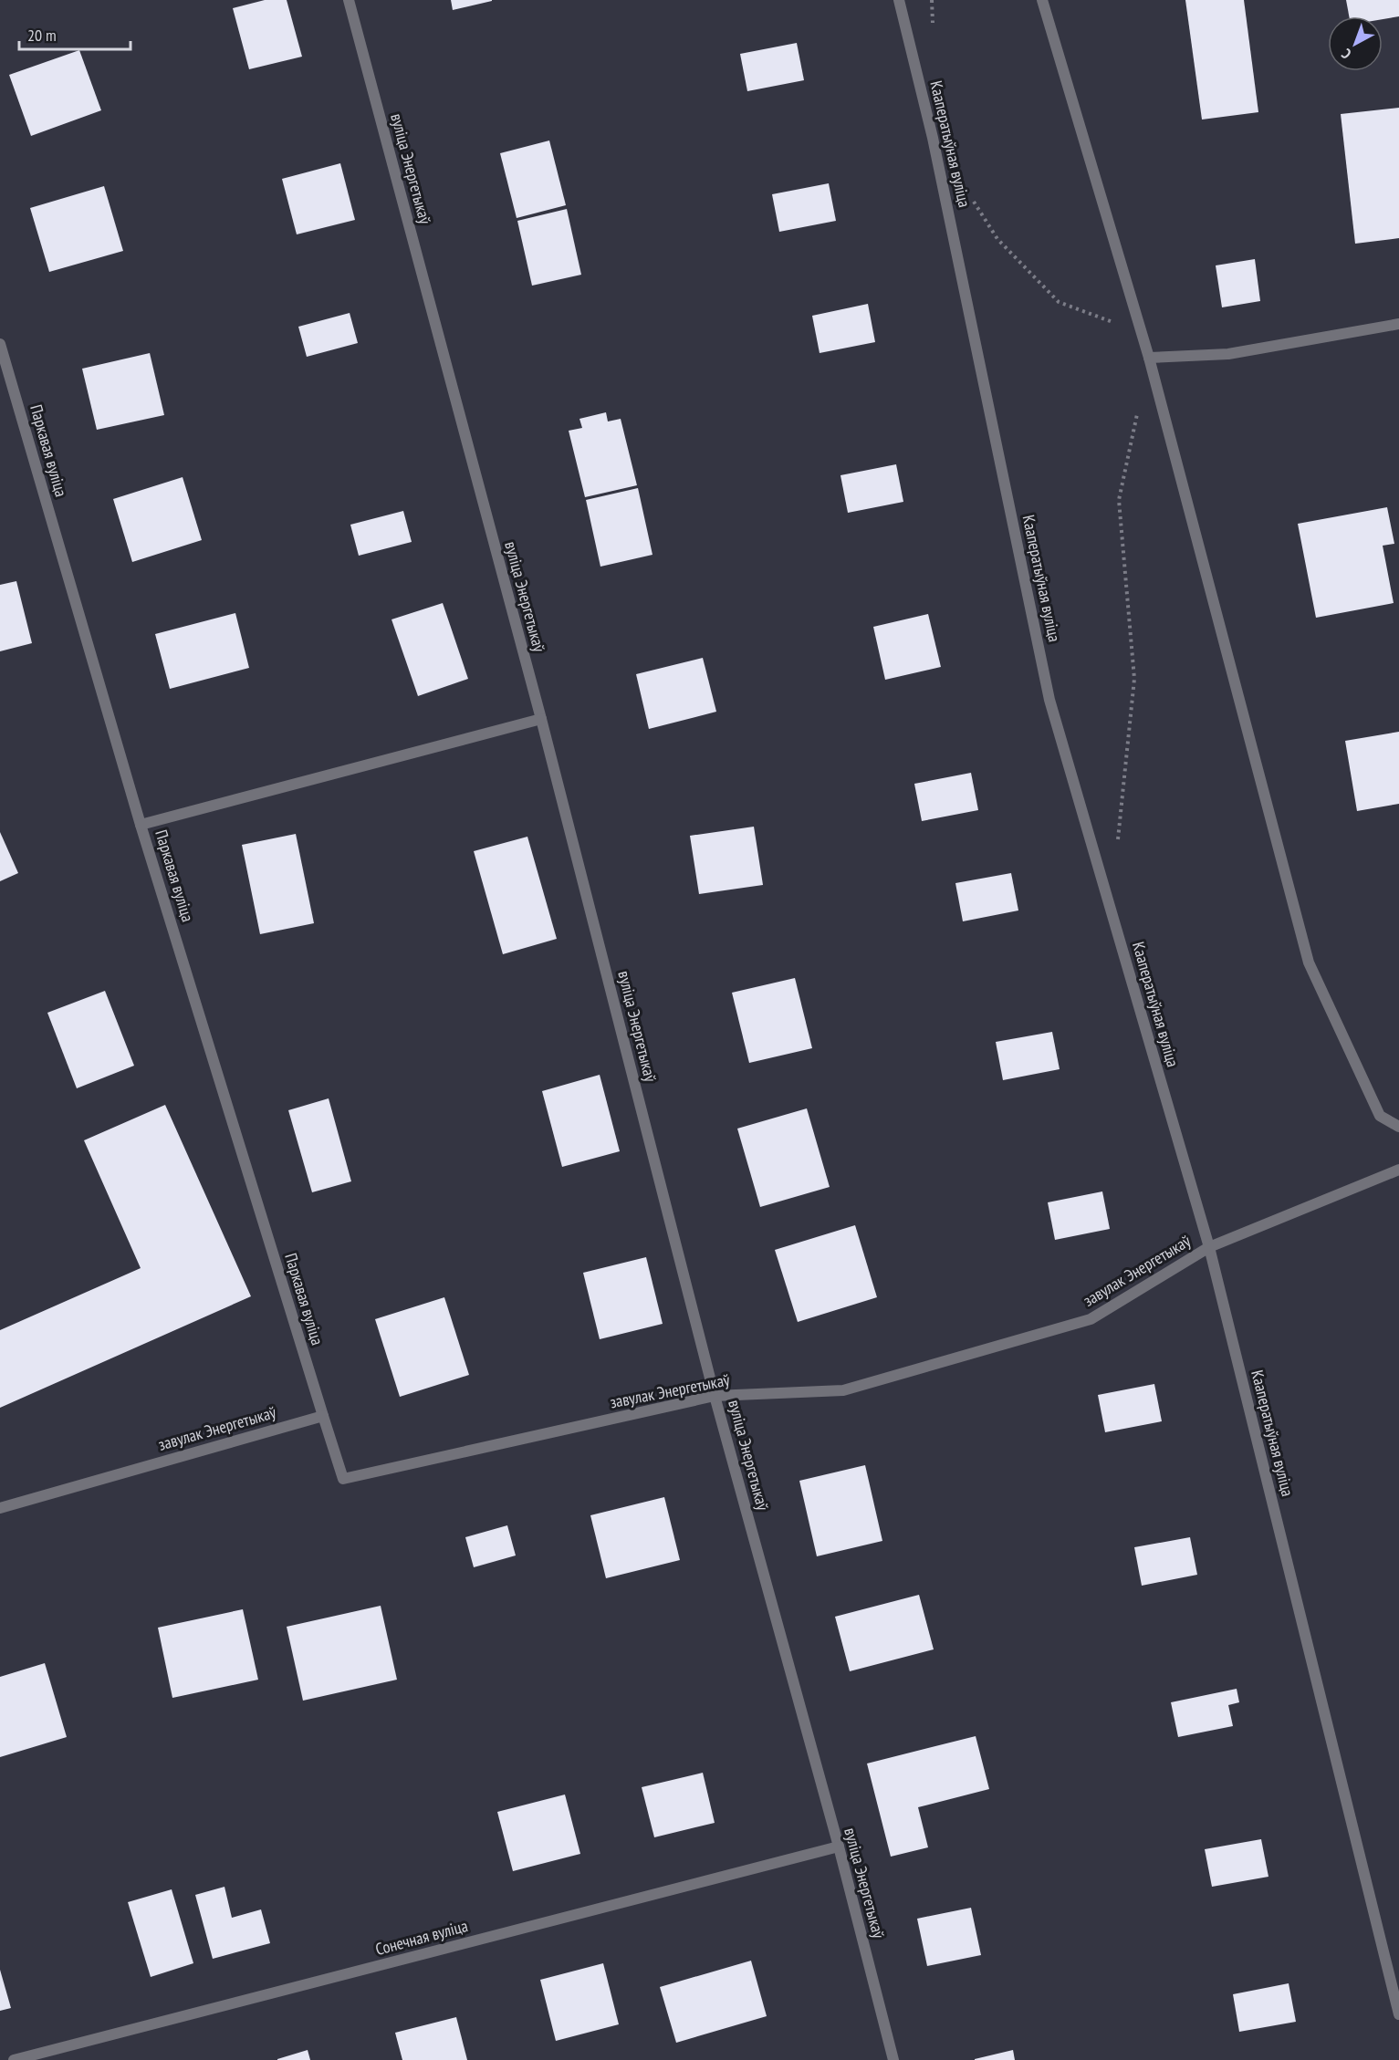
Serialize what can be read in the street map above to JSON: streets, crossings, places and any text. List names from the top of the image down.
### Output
{
  "streets": {
    "street": [
      "Кааператыўная вуліца",
      "вуліца Энергетыкаў",
      "Паркавая вуліца",
      "завулак Энергетыкаў",
      "Сонечная вуліца"
    ]
  },
  "crossings": [
    ["Кааператыўная вуліца", "завулак Энергетыкаў"],
    ["вуліца Энергетыкаў", "завулак Энергетыкаў"],
    ["вуліца Энергетыкаў", "Сонечная вуліца"],
    ["Паркавая вуліца", "завулак Энергетыкаў"]
  ],
  "scale_bar": "20 m",
  "north": "bottom left"
}
